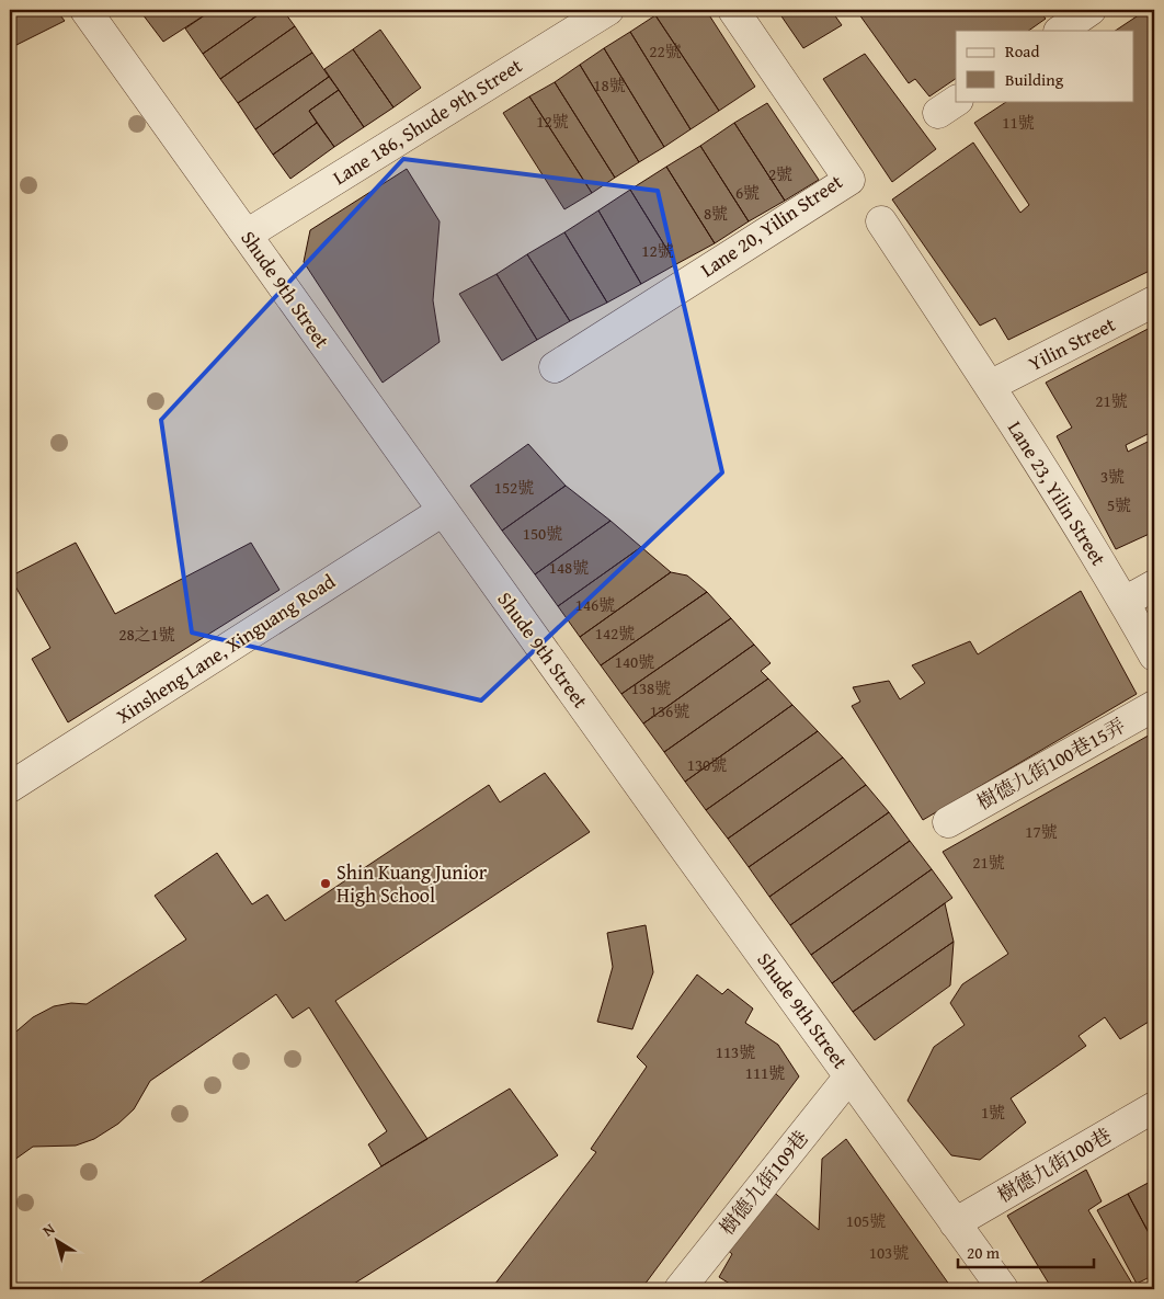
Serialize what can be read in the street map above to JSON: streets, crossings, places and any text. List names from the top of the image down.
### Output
{
  "streets": {
    "street": [
      "Lane 186, Shude 9th Street",
      "Lane 20, Yilin Street",
      "Shude 9th Street",
      "Yilin Street",
      "Lane 23, Yilin Street",
      "Xinsheng Lane, Xinguang Road",
      "樹德九街100巷15弄",
      "樹德九街100巷",
      "樹德九街109巷"
    ]
  },
  "crossings": [
    ["Lane 186, Shude 9th Street", "Shude 9th Street"],
    ["Shude 9th Street", "Xinsheng Lane, Xinguang Road"],
    ["Shude 9th Street", "樹德九街100巷"],
    ["Shude 9th Street", "樹德九街109巷"],
    ["Yilin Street", "Lane 23, Yilin Street"]
  ],
  "places": ["Shin Kuang Junior High School"],
  "house_numbers": [
    "22號",
    "18號",
    "12號",
    "11號",
    "2號",
    "6號",
    "8號",
    "12號",
    "21號",
    "3號",
    "152號",
    "5號",
    "150號",
    "148號",
    "146號",
    "142號",
    "28之1號",
    "140號",
    "138號",
    "136號",
    "130號",
    "17號",
    "21號",
    "113號",
    "111號",
    "1號",
    "105號",
    "103號"
  ],
  "legend": ["Road", "Building"],
  "scale_bar": "20 m",
  "north": "top left"
}
